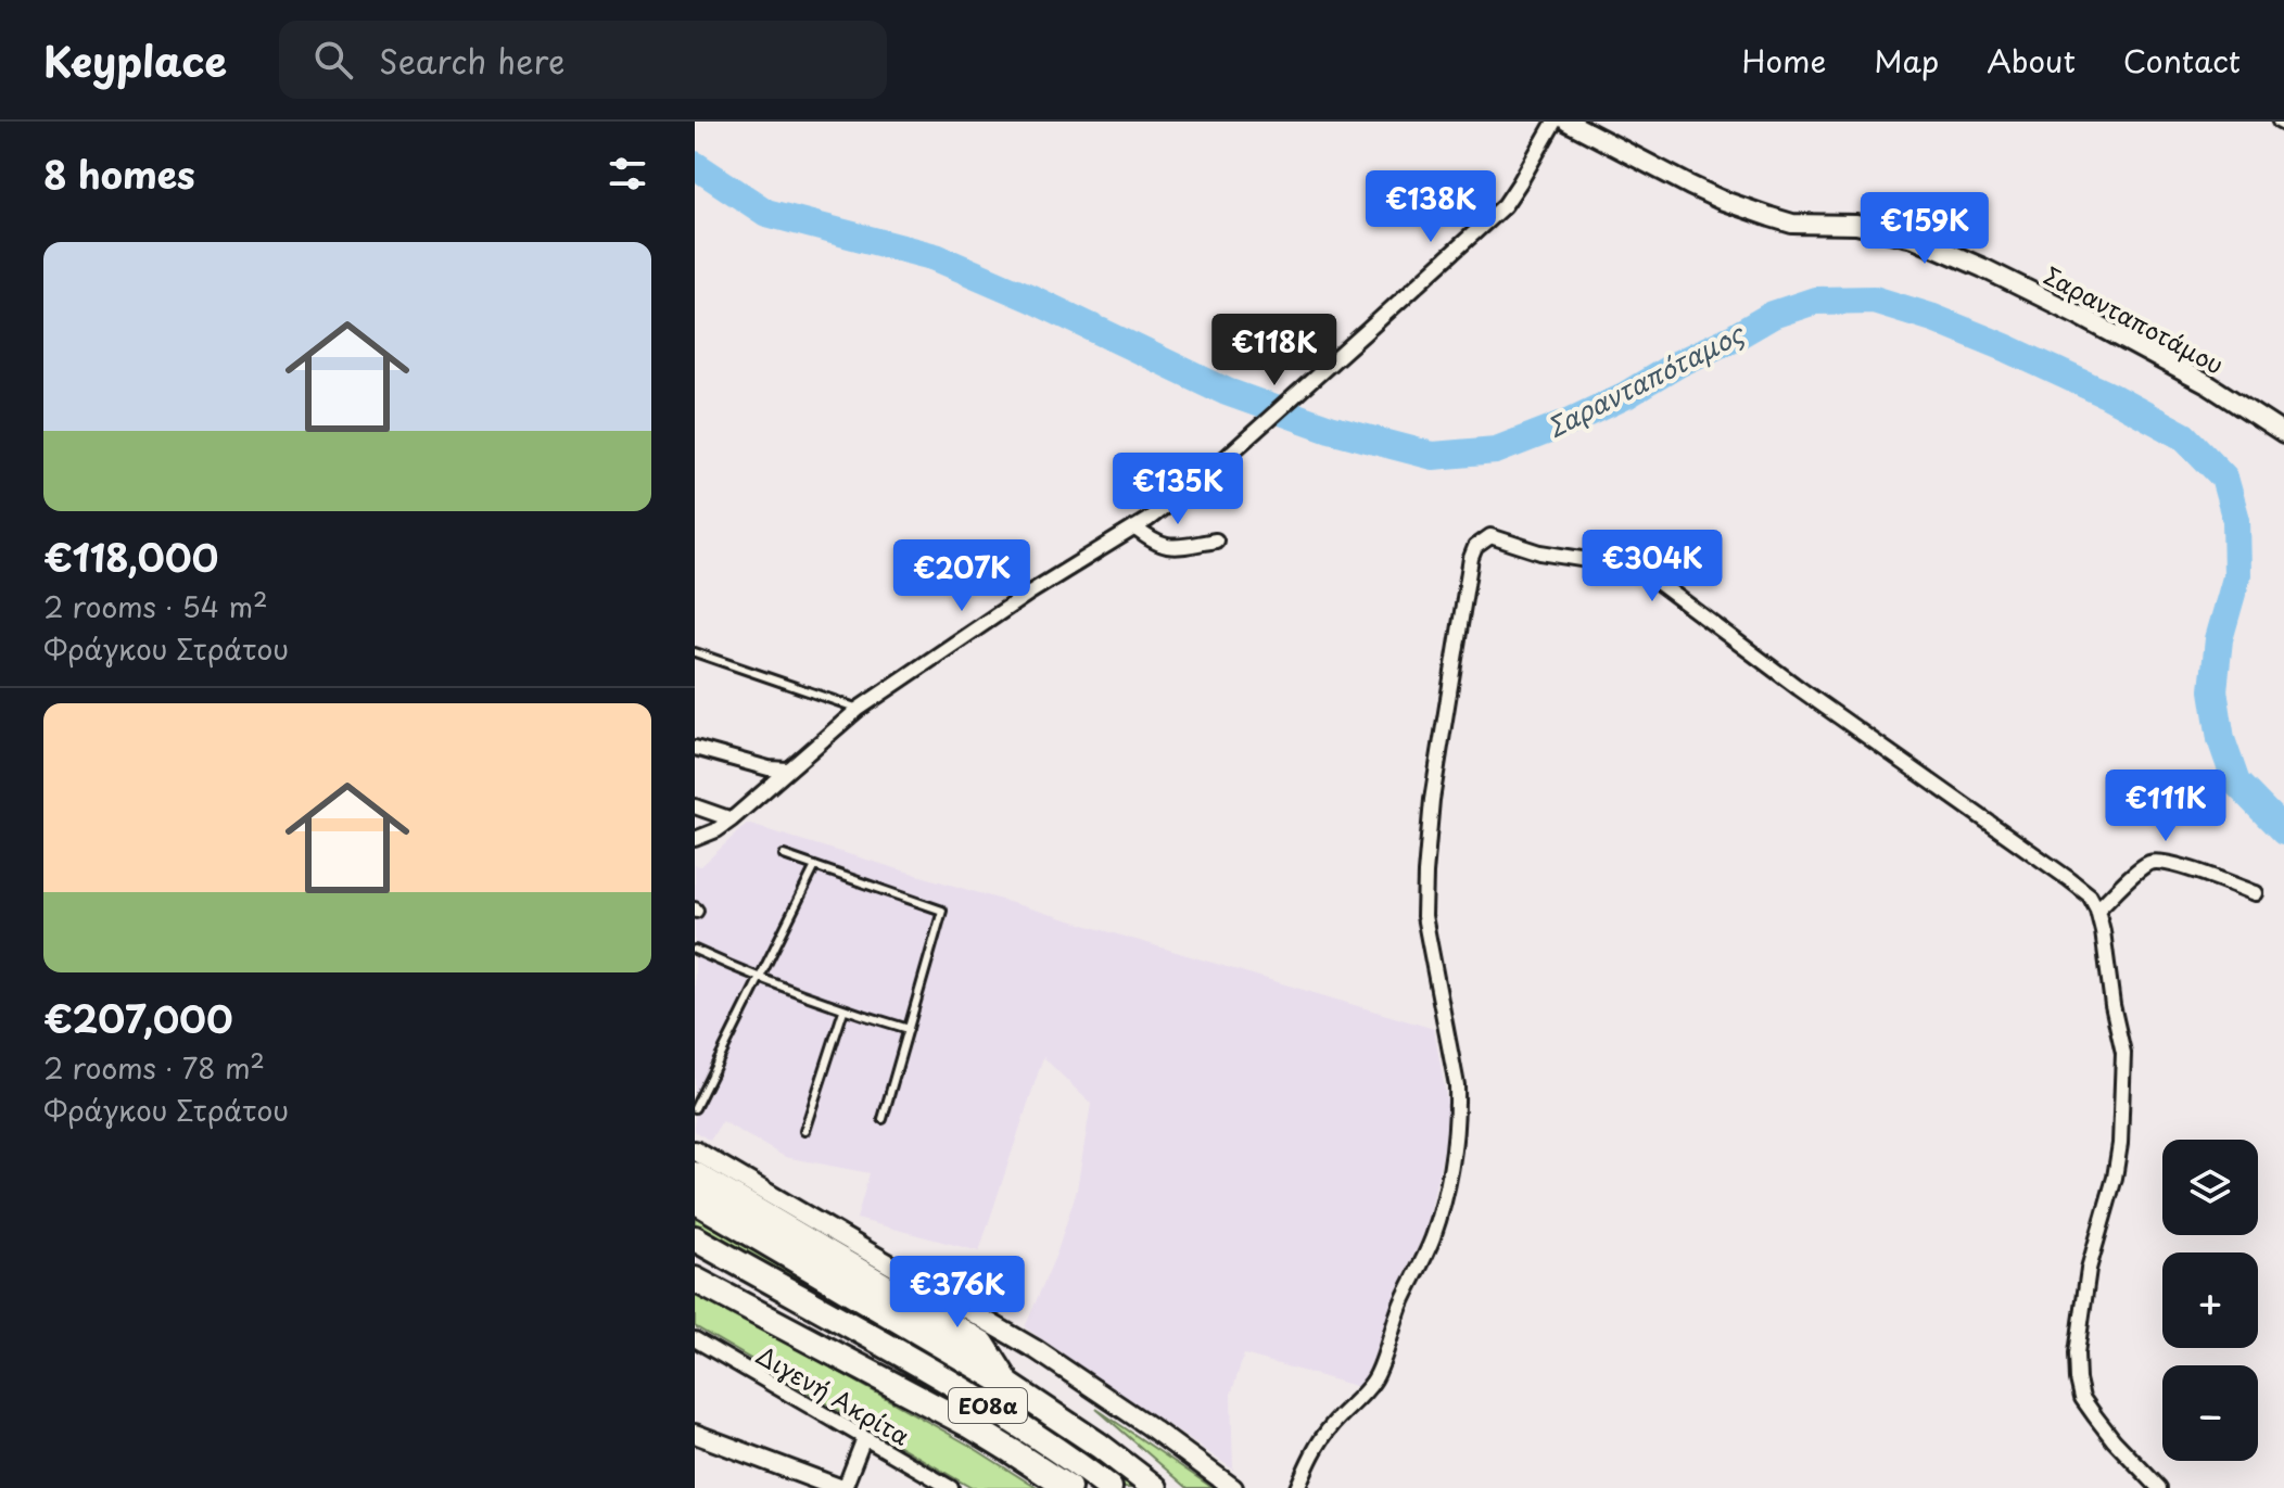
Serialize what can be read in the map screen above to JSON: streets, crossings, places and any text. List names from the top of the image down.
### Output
{
  "streets": {
    "highway": ["ΕΟ8α"],
    "street": ["Σαρανταποτάμου", "Διγενή Ακρίτα"]
  },
  "water": ["Σαρανταπόταμος"],
  "page": {
    "header": "Keyplace",
    "search": "Search here",
    "nav": [
      "Home",
      "Map",
      "About",
      "Contact"
    ],
    "heading": "8 homes",
    "price": [
      "€138K",
      "€159K",
      "€118K",
      "€135K",
      "€304K",
      "€207K",
      "€111K",
      "€376K"
    ],
    "list": [
      {
        "name": "€118,000",
        "note": "2 rooms · 54 m² · Φράγκου Στράτου"
      },
      {
        "name": "€207,000",
        "note": "2 rooms · 78 m² · Φράγκου Στράτου"
      }
    ],
    "map_buttons": ["+", "−"]
  }
}
